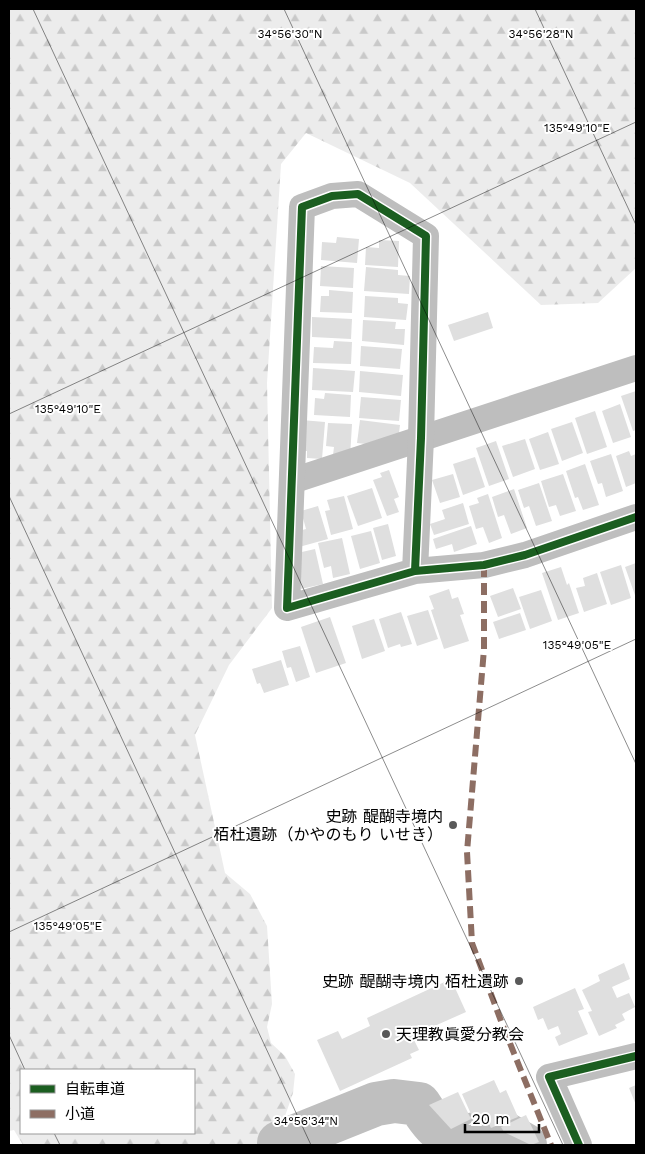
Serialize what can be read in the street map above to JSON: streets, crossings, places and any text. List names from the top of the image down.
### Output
{
  "places": ["史跡 醍醐寺境内 栢杜遺跡（かやのもり いせき）", "史跡 醍醐寺境内 栢杜遺跡", "天理教眞愛分教会"],
  "legend": ["自転車道", "小道"],
  "scale_bar": "20 m",
  "coordinates": [
    "34°56'30\"N",
    "34°56'28\"N",
    "135°49'10\"E",
    "135°49'05\"E",
    "34°56'34\"N"
  ]
}
